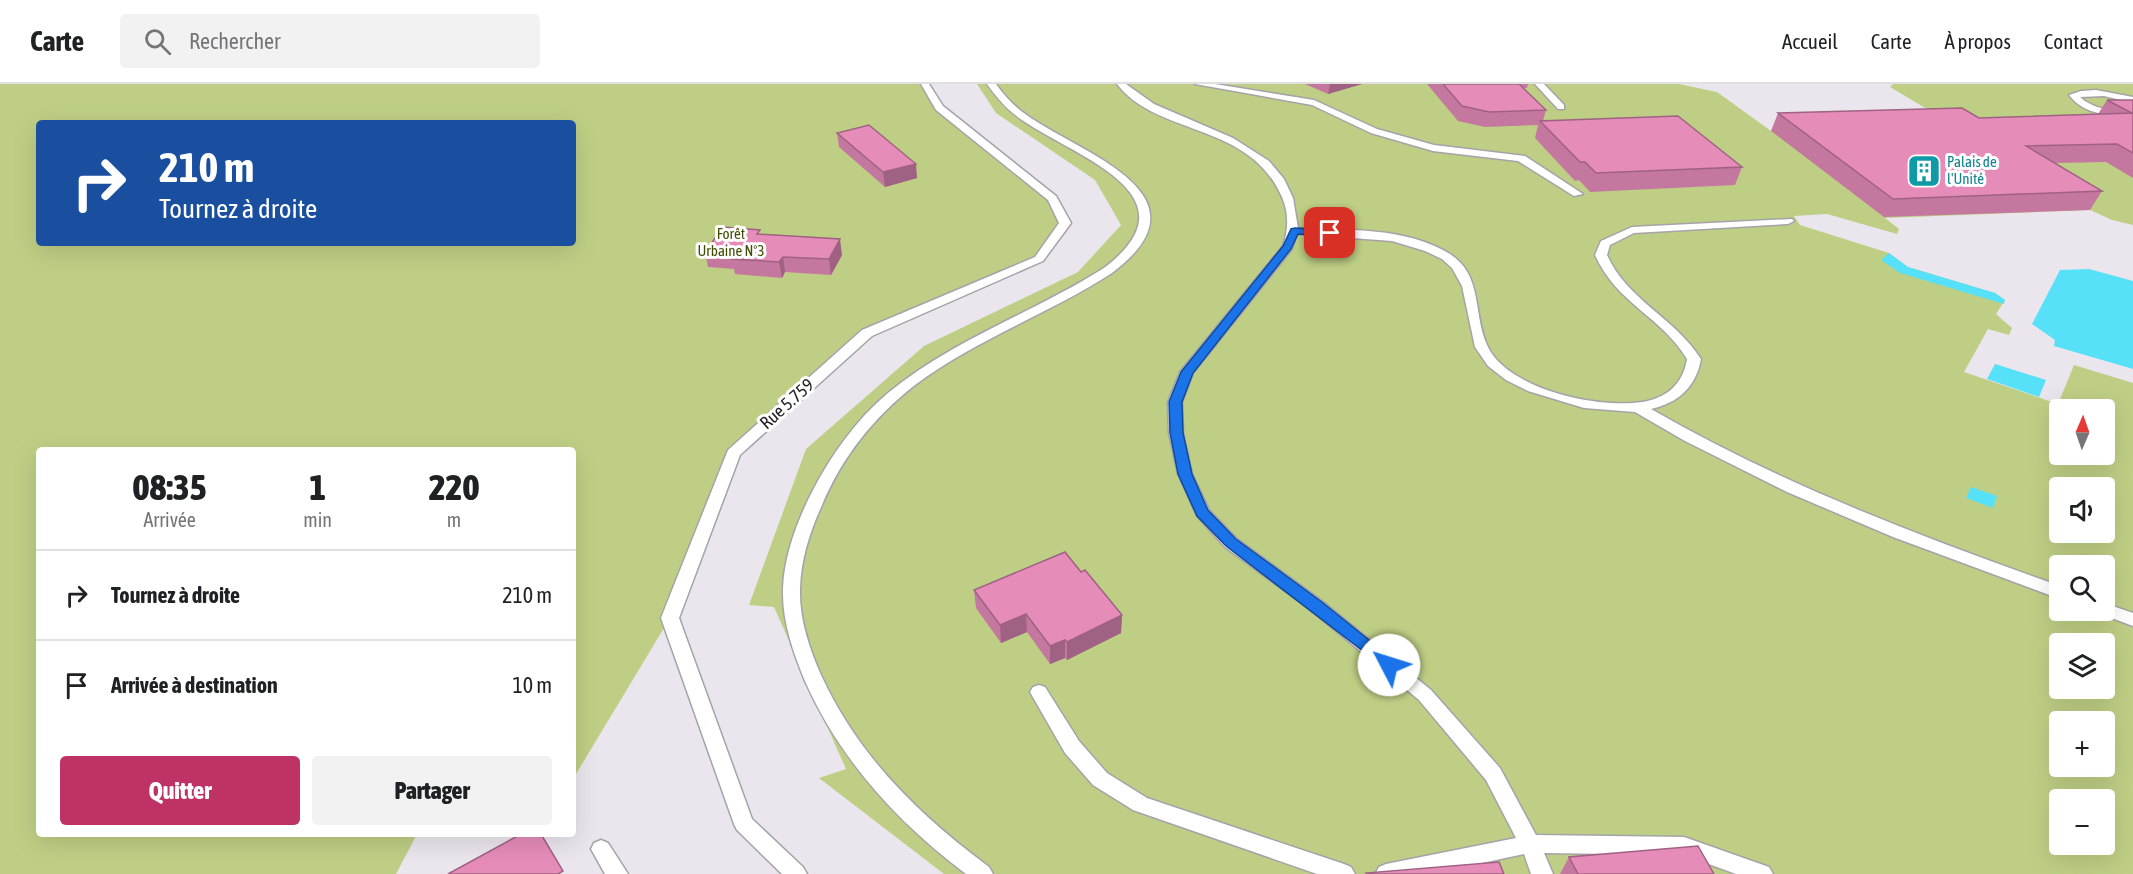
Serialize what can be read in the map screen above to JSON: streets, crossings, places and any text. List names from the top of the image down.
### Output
{
  "streets": {
    "lane": ["Rue 5.759"]
  },
  "parks": ["Forêt Urbaine N°3"],
  "places": {
    "building": ["Palais de l'Unité"]
  },
  "north": "top",
  "page": {
    "header": "Carte",
    "search": "Rechercher",
    "nav": [
      "Accueil",
      "Carte",
      "À propos",
      "Contact"
    ],
    "turn": ["210 m", "Tournez à droite"],
    "map_buttons": ["+", "−"],
    "eta": [
      "08:35",
      "Arrivée",
      "1",
      "min",
      "220",
      "m"
    ],
    "list": [
      {
        "name": "Tournez à droite",
        "value": "210 m"
      },
      {
        "name": "Arrivée à destination",
        "value": "10 m"
      }
    ],
    "buttons": ["Quitter", "Partager"]
  }
}
